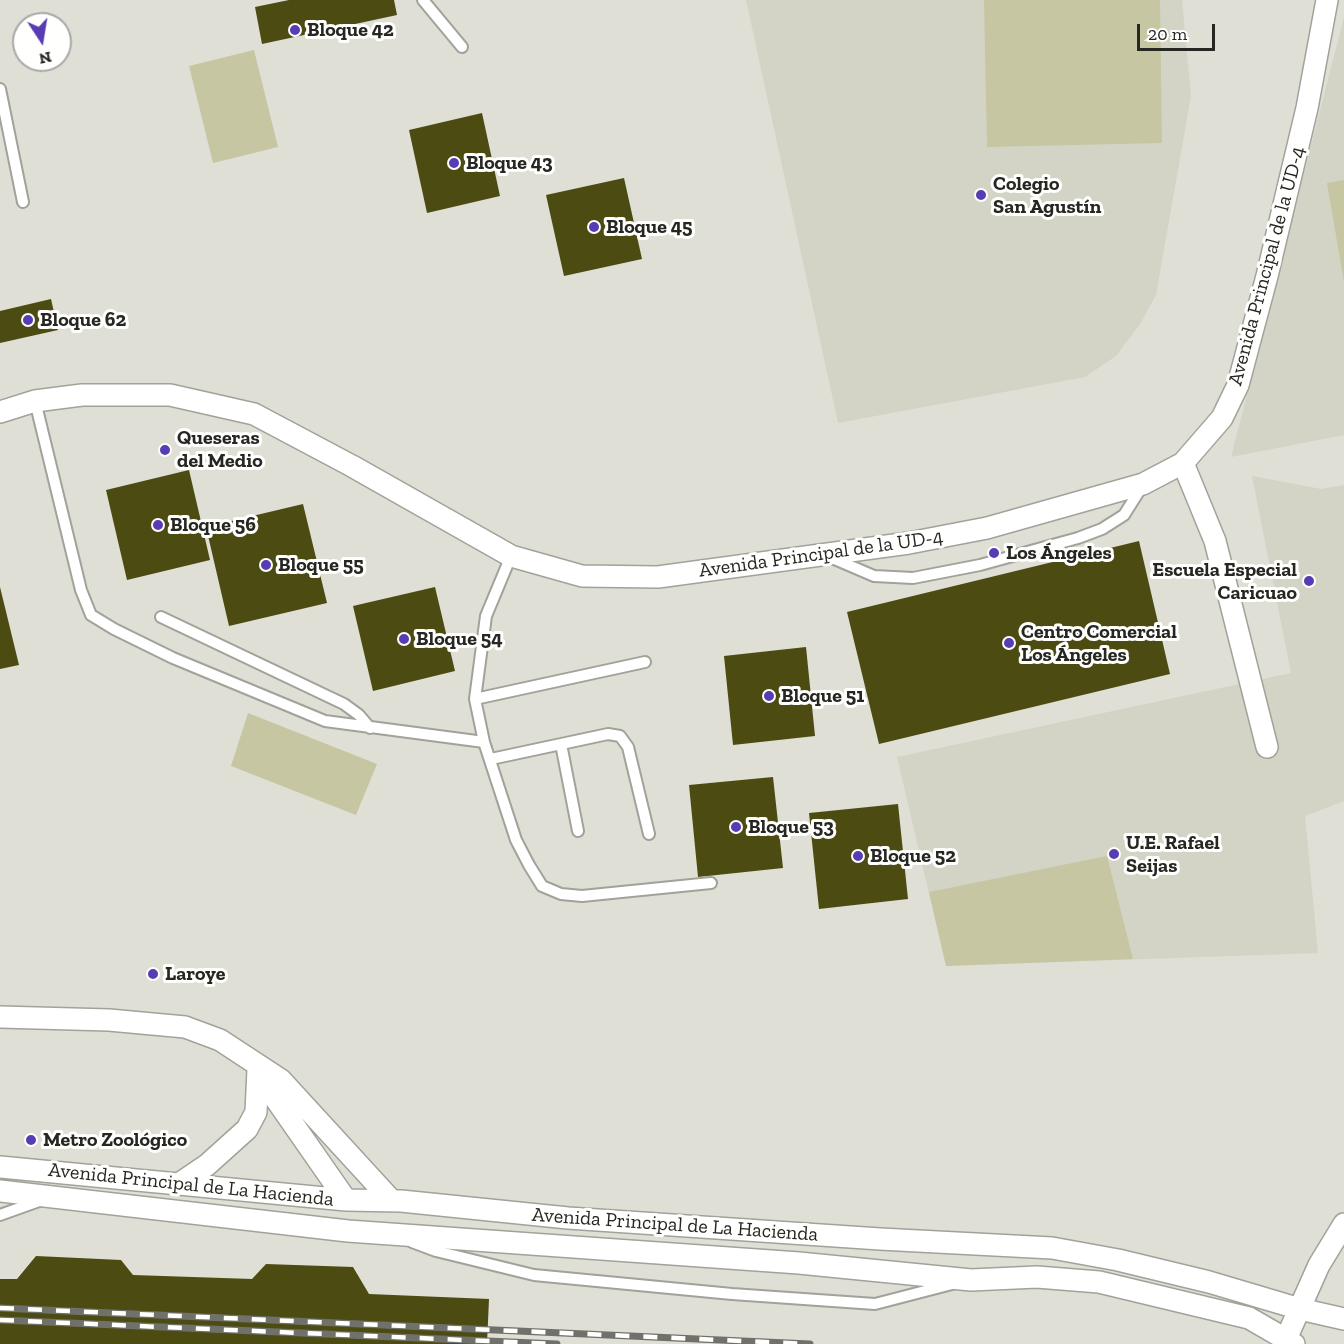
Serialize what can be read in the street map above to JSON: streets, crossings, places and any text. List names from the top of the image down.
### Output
{
  "streets": {
    "street": ["Avenida Principal de la UD-4", "Avenida Principal de La Hacienda"]
  },
  "places": [
    "Bloque 42",
    "Bloque 43",
    "Colegio San Agustín",
    "Bloque 45",
    "Bloque 62",
    "Queseras del Medio",
    "Bloque 56",
    "Los Ángeles",
    "Bloque 55",
    "Escuela Especial Caricuao",
    "Bloque 54",
    "Centro Comercial Los Ángeles",
    "Bloque 51",
    "Bloque 53",
    "U.E. Rafael Seijas",
    "Bloque 52",
    "Laroye",
    "Metro Zoológico"
  ],
  "scale_bar": "20 m",
  "north": "bottom"
}
